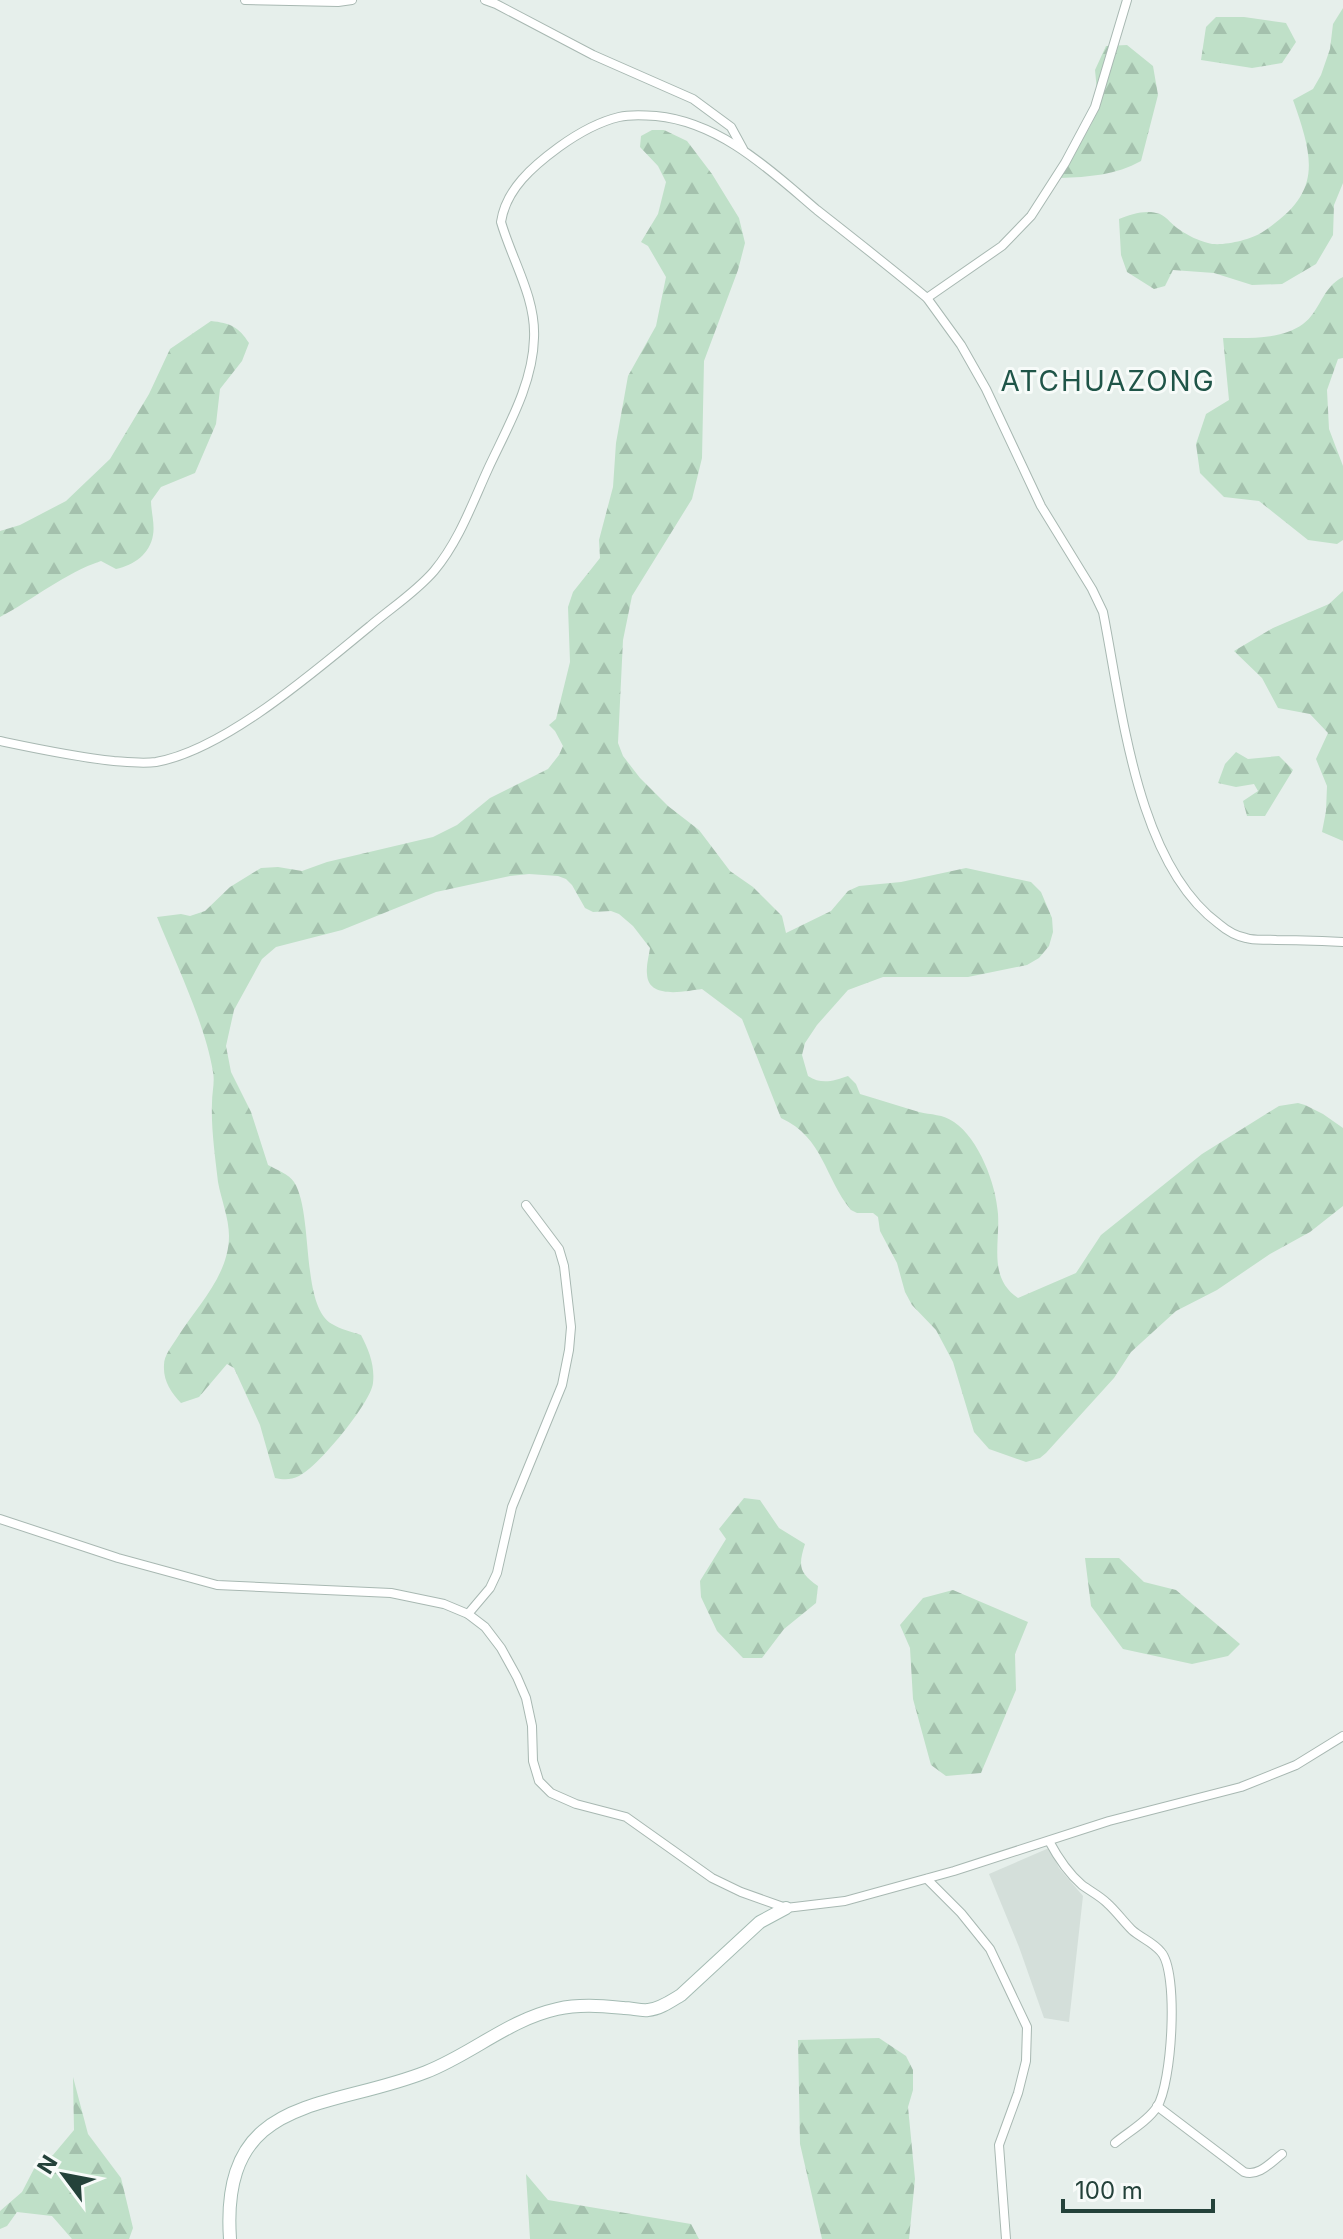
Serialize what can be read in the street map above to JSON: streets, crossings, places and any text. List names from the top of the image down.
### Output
{
  "districts": ["ATCHUAZONG"],
  "scale_bar": "100 m",
  "north": "top left"
}
